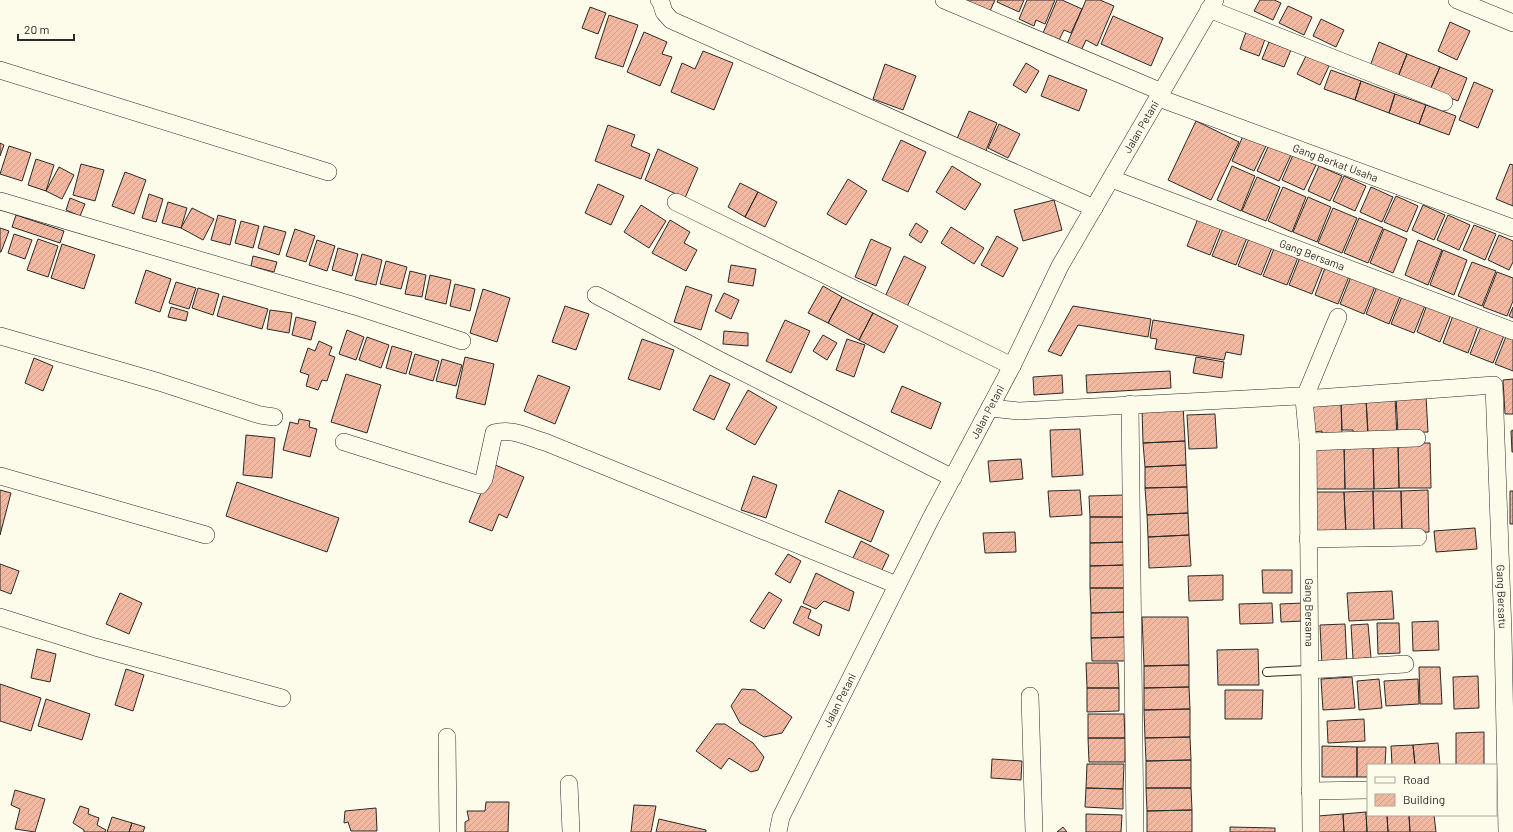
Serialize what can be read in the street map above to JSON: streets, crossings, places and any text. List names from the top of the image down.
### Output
{
  "streets": {
    "street": [
      "Jalan Petani",
      "Gang Berkat Usaha",
      "Gang Bersama",
      "Gang Bersatu"
    ]
  },
  "crossings": [
    ["Jalan Petani", "Gang Berkat Usaha"],
    ["Jalan Petani", "Gang Bersama"],
    ["Gang Bersama", "Gang Bersatu"]
  ],
  "legend": ["Road", "Building"],
  "scale_bar": "20 m"
}
